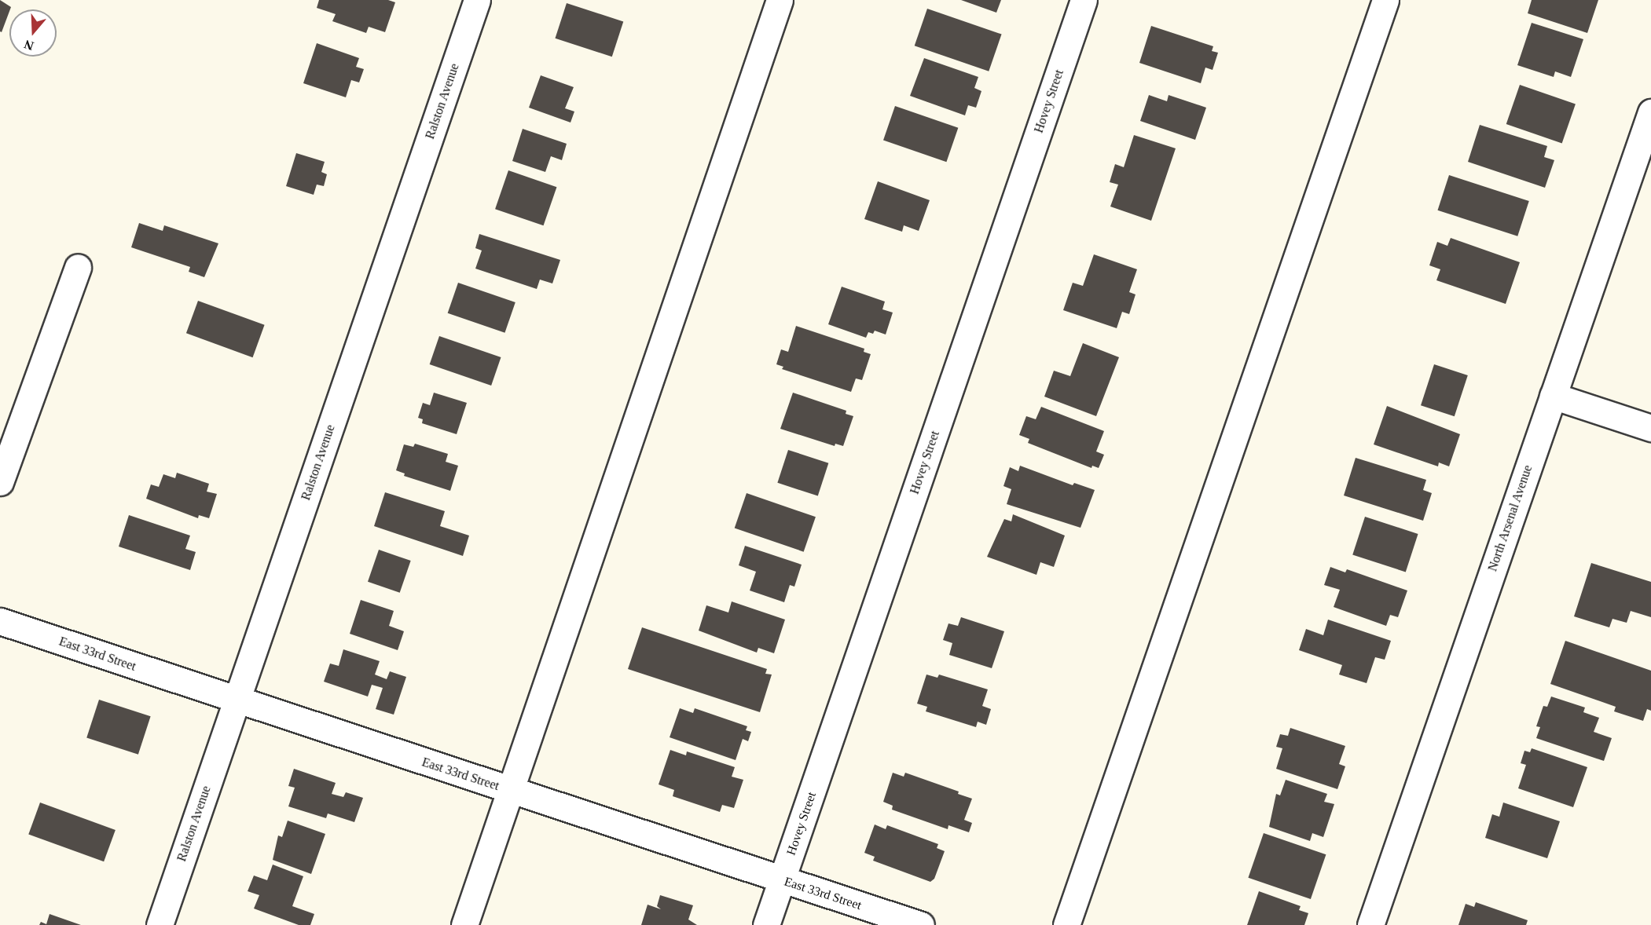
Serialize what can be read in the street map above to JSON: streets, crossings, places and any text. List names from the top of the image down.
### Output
{
  "streets": {
    "street": [
      "Ralston Avenue",
      "Hovey Street",
      "North Arsenal Avenue",
      "East 33rd Street"
    ]
  },
  "crossings": [
    ["Ralston Avenue", "East 33rd Street"],
    ["Hovey Street", "East 33rd Street"]
  ],
  "north": "bottom"
}
